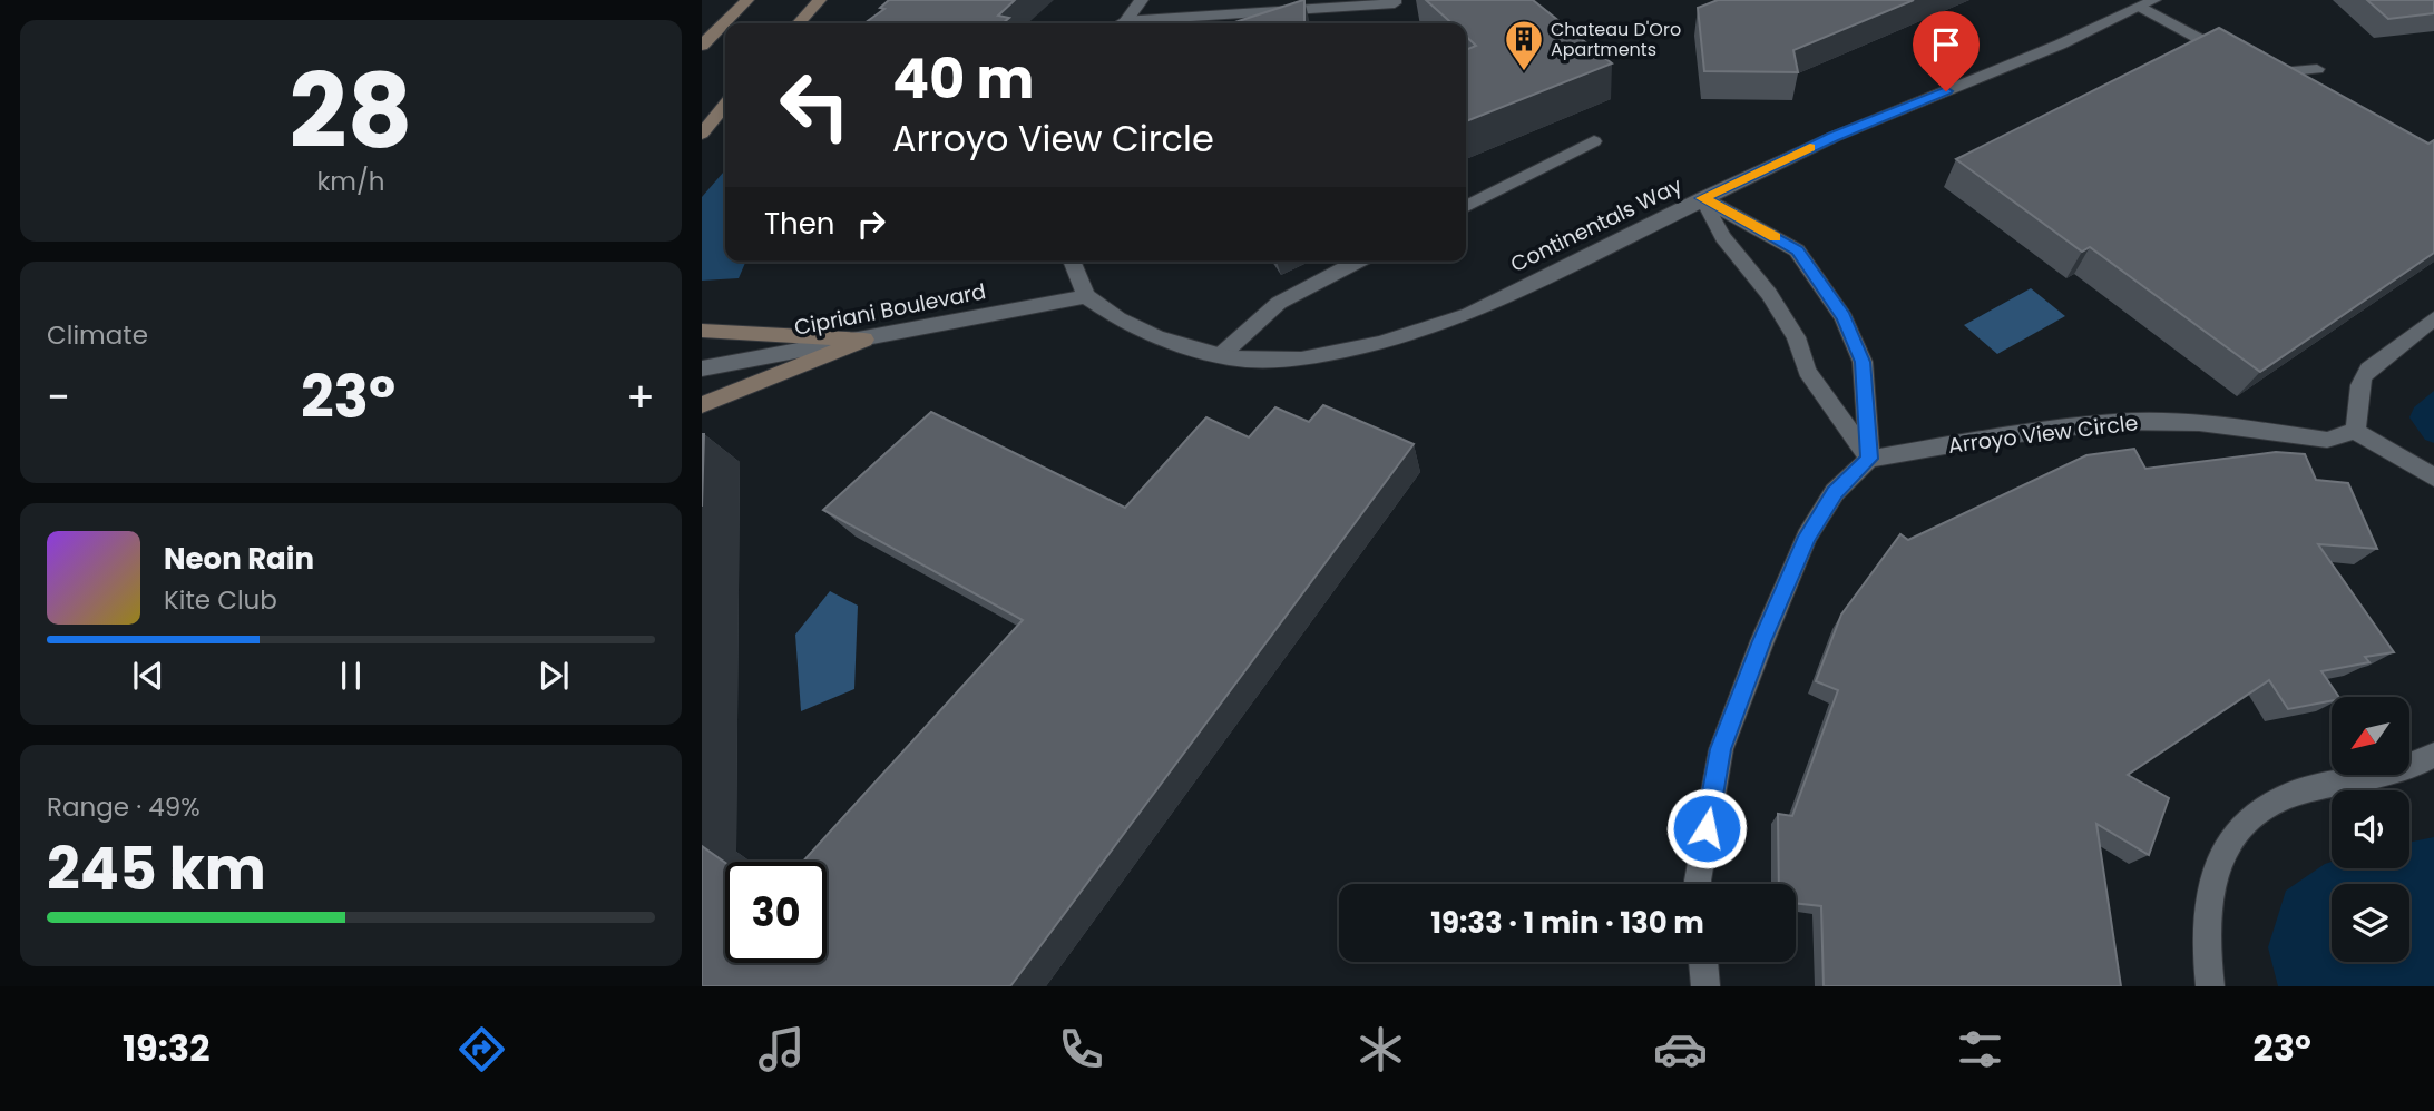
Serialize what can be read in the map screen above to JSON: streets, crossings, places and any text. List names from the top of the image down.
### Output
{
  "streets": {
    "street": ["Continentals Way", "Cipriani Boulevard", "Arroyo View Circle"]
  },
  "crossings": [
    ["Continentals Way", "Cipriani Boulevard"]
  ],
  "places": {
    "building": ["Chateau D'Oro Apartments"]
  },
  "north": "bottom left",
  "page": {
    "tile": [
      ["28", "km/h"],
      "Climate",
      ["Range · 49%", "245 km"]
    ],
    "turn": ["40 m", "Arroyo View Circle"],
    "then": "Then",
    "heat": ["−", "23°", "+"],
    "song": ["Neon Rain", "Kite Club"],
    "limit": "30",
    "trip": "19:33 · 1 min · 130 m",
    "tabs": ["19:32", "23°"]
  }
}
